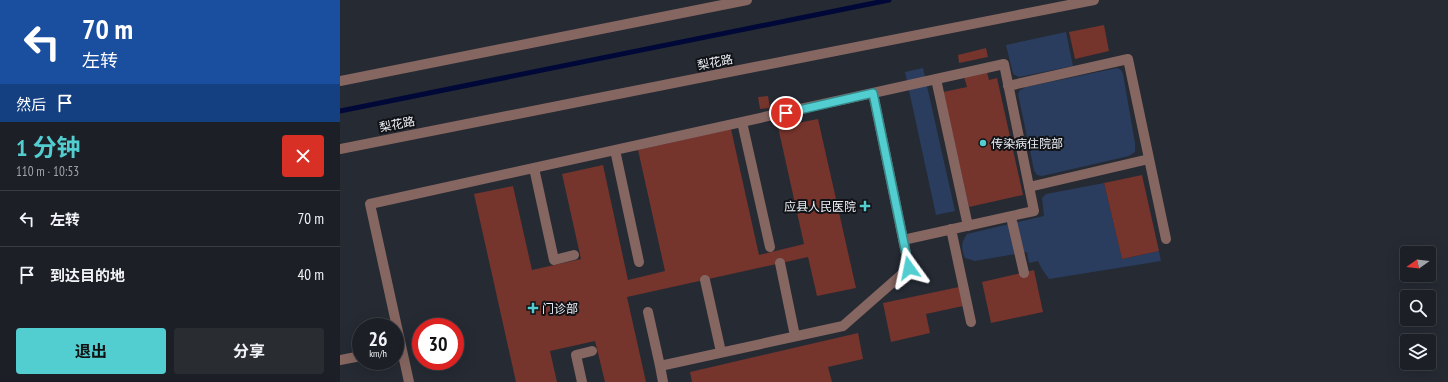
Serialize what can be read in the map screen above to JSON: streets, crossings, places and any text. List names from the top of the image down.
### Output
{
  "streets": {
    "street": ["梨花路"]
  },
  "places": {
    "other": ["传染病住院部"],
    "health": ["应县人民医院", "门诊部"]
  },
  "north": "left",
  "page": {
    "turn": ["70 m", "左转"],
    "then": "然后",
    "heading": ["1 分钟", "110 m · 10:53"],
    "list": [
      {
        "name": "左转",
        "value": "70 m"
      },
      {
        "name": "到达目的地",
        "value": "40 m"
      }
    ],
    "speed": "26 km/h",
    "limit": "30",
    "buttons": ["退出", "分享"]
  }
}
